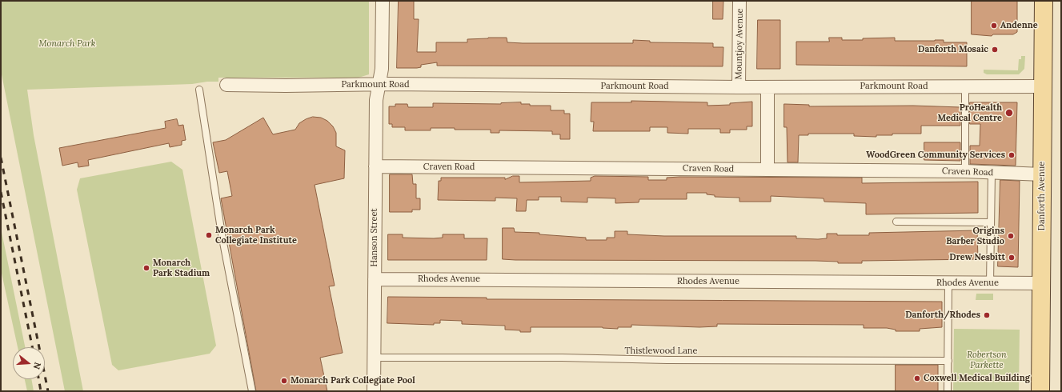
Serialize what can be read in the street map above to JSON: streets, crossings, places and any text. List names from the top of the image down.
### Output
{
  "streets": {
    "main road": ["Danforth Avenue"],
    "street": [
      "Mountjoy Avenue",
      "Parkmount Road",
      "Craven Road",
      "Hanson Street",
      "Rhodes Avenue"
    ],
    "lane": ["Thistlewood Lane"]
  },
  "crossings": [
    ["Mountjoy Avenue", "Parkmount Road"],
    ["Parkmount Road", "Danforth Avenue"],
    ["Parkmount Road", "Hanson Street"],
    ["Craven Road", "Danforth Avenue"],
    ["Craven Road", "Hanson Street"],
    ["Danforth Avenue", "Rhodes Avenue"],
    ["Hanson Street", "Rhodes Avenue"],
    ["Hanson Street", "Thistlewood Lane"]
  ],
  "parks": ["Monarch Park", "Robertson Parkette"],
  "places": [
    "Andenne",
    "Danforth Mosaic",
    "ProHealth Medical Centre",
    "WoodGreen Community Services",
    "Monarch Park Collegiate Institute",
    "Origins Barber Studio",
    "Drew Nesbitt",
    "Monarch Park Stadium",
    "Danforth/Rhodes",
    "Coxwell Medical Building",
    "Monarch Park Collegiate Pool"
  ],
  "north": "right"
}
